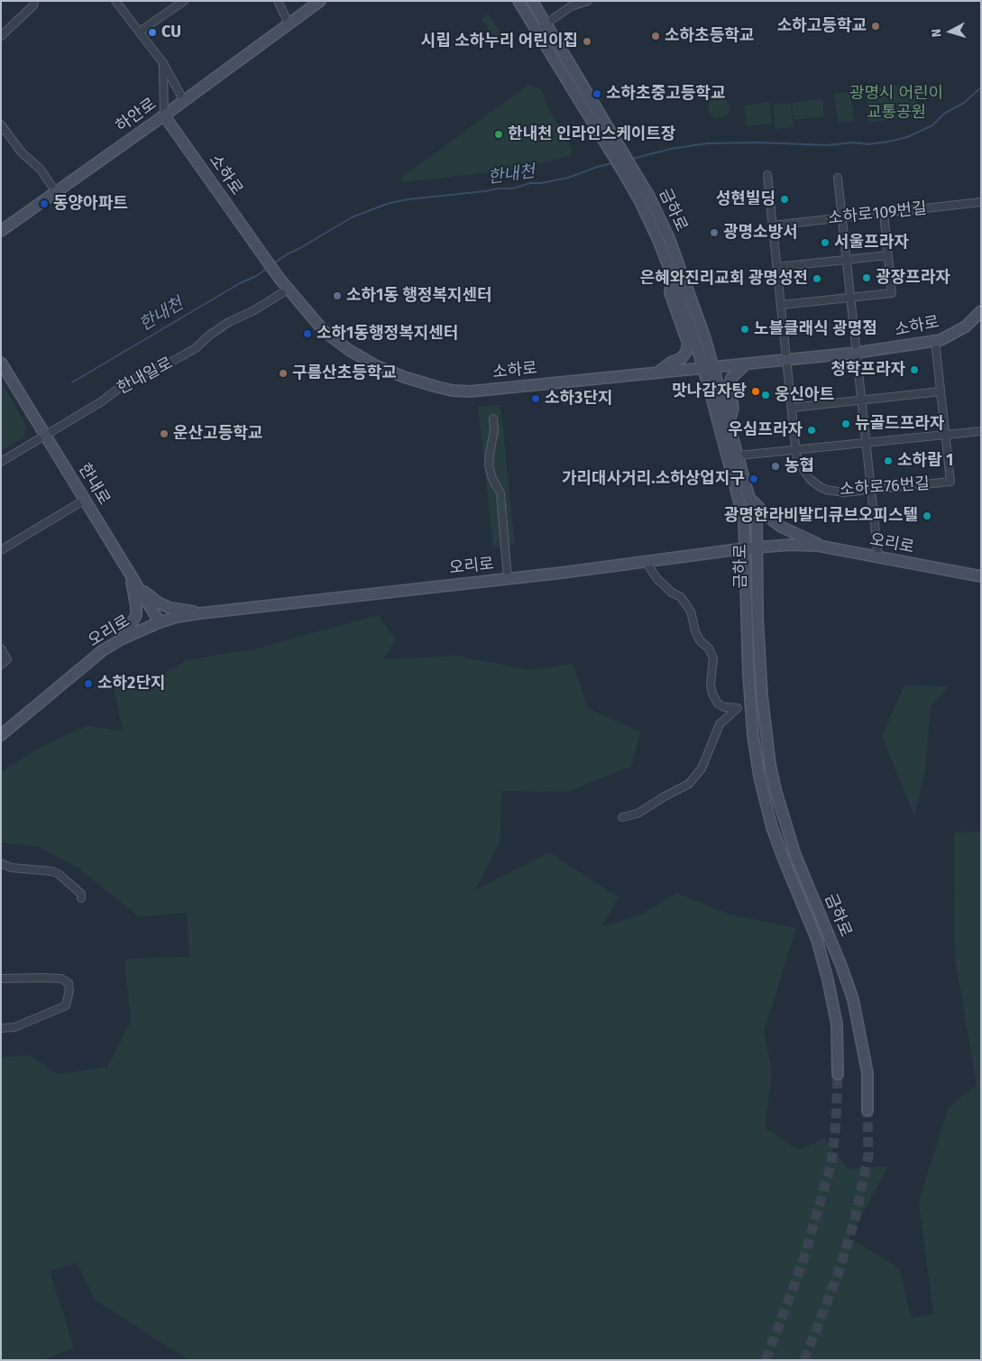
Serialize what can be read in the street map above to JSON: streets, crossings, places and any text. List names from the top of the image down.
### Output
{
  "streets": {
    "main road": [
      "하안로",
      "소하로",
      "금하로",
      "한내로",
      "오리로"
    ],
    "street": ["소하로109번길", "한내일로", "소하로76번길"]
  },
  "crossings": [
    ["하안로", "소하로"],
    ["소하로", "금하로"],
    ["소하로", "한내일로"],
    ["소하로", "소하로76번길"],
    ["금하로", "오리로"],
    ["소하로109번길", "소하로76번길"],
    ["한내일로", "한내로"],
    ["한내로", "오리로"]
  ],
  "water": ["한내천"],
  "parks": ["광명시 어린이 교통공원"],
  "places": [
    "소하고등학교",
    "CU",
    "소하초등학교",
    "시립 소하누리 어린이집",
    "소하초중고등학교",
    "한내천 인라인스케이트장",
    "성현빌딩",
    "동양아파트",
    "광명소방서",
    "서울프라자",
    "광장프라자",
    "은혜와진리교회 광명성전",
    "소하1동 행정복지센터",
    "노블클래식 광명점",
    "소하1동행정복지센터",
    "청학프라자",
    "구름산초등학교",
    "맛나감자탕",
    "웅신아트",
    "소하3단지",
    "뉴골드프라자",
    "우심프라자",
    "운산고등학교",
    "소하람 1",
    "농협",
    "가리대사거리.소하상업지구",
    "광명한라비발디큐브오피스텔",
    "소하2단지"
  ],
  "north": "left"
}
